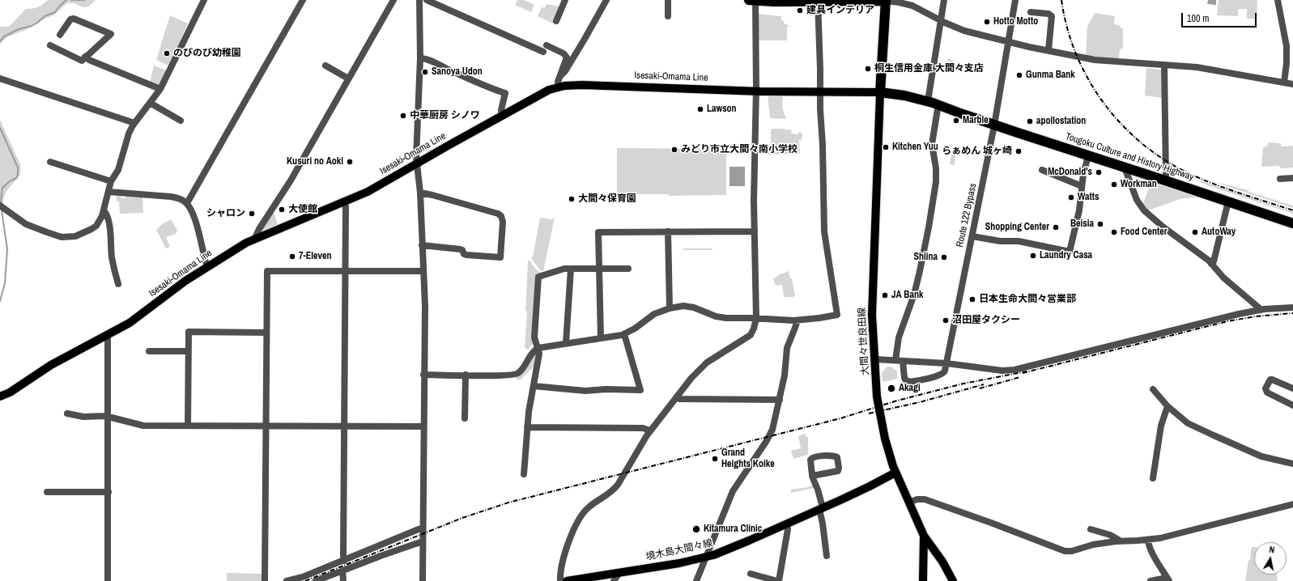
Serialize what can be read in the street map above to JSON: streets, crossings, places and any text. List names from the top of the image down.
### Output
{
  "streets": {
    "highway": ["Tougoku Culture and History Highway"],
    "main road": ["Isesaki-Omama Line", "大間々世良田線", "境木島大間々線"],
    "street": ["Route 122 Bypass"]
  },
  "crossings": [
    ["Isesaki-Omama Line", "Tougoku Culture and History Highway"],
    ["Isesaki-Omama Line", "大間々世良田線"],
    ["Tougoku Culture and History Highway", "Route 122 Bypass"],
    ["Tougoku Culture and History Highway", "大間々世良田線"],
    ["大間々世良田線", "境木島大間々線"]
  ],
  "places": [
    "建具インテリア",
    "Hotto Motto",
    "のびのび幼稚園",
    "桐生信用金庫 大間々支店",
    "Sanoya Udon",
    "Gunma Bank",
    "Lawson",
    "中華厨房 シノワ",
    "Marble",
    "apollostation",
    "Kitchen Yuu",
    "みどり市立大間々南小学校",
    "らぁめん 城ヶ崎",
    "Kusuri no Aoki",
    "McDonald's",
    "Workman",
    "Watts",
    "大間々保育園",
    "大使館",
    "シャロン",
    "Beisia",
    "Shopping Center",
    "Food Center",
    "AutoWay",
    "Laundry Casa",
    "7-Eleven",
    "Shiina",
    "JA Bank",
    "日本生命大間々営業部",
    "沼田屋タクシー",
    "Akagi",
    "Grand Heights Koike",
    "Kitamura Clinic"
  ],
  "scale_bar": "100 m",
  "north": "top"
}
